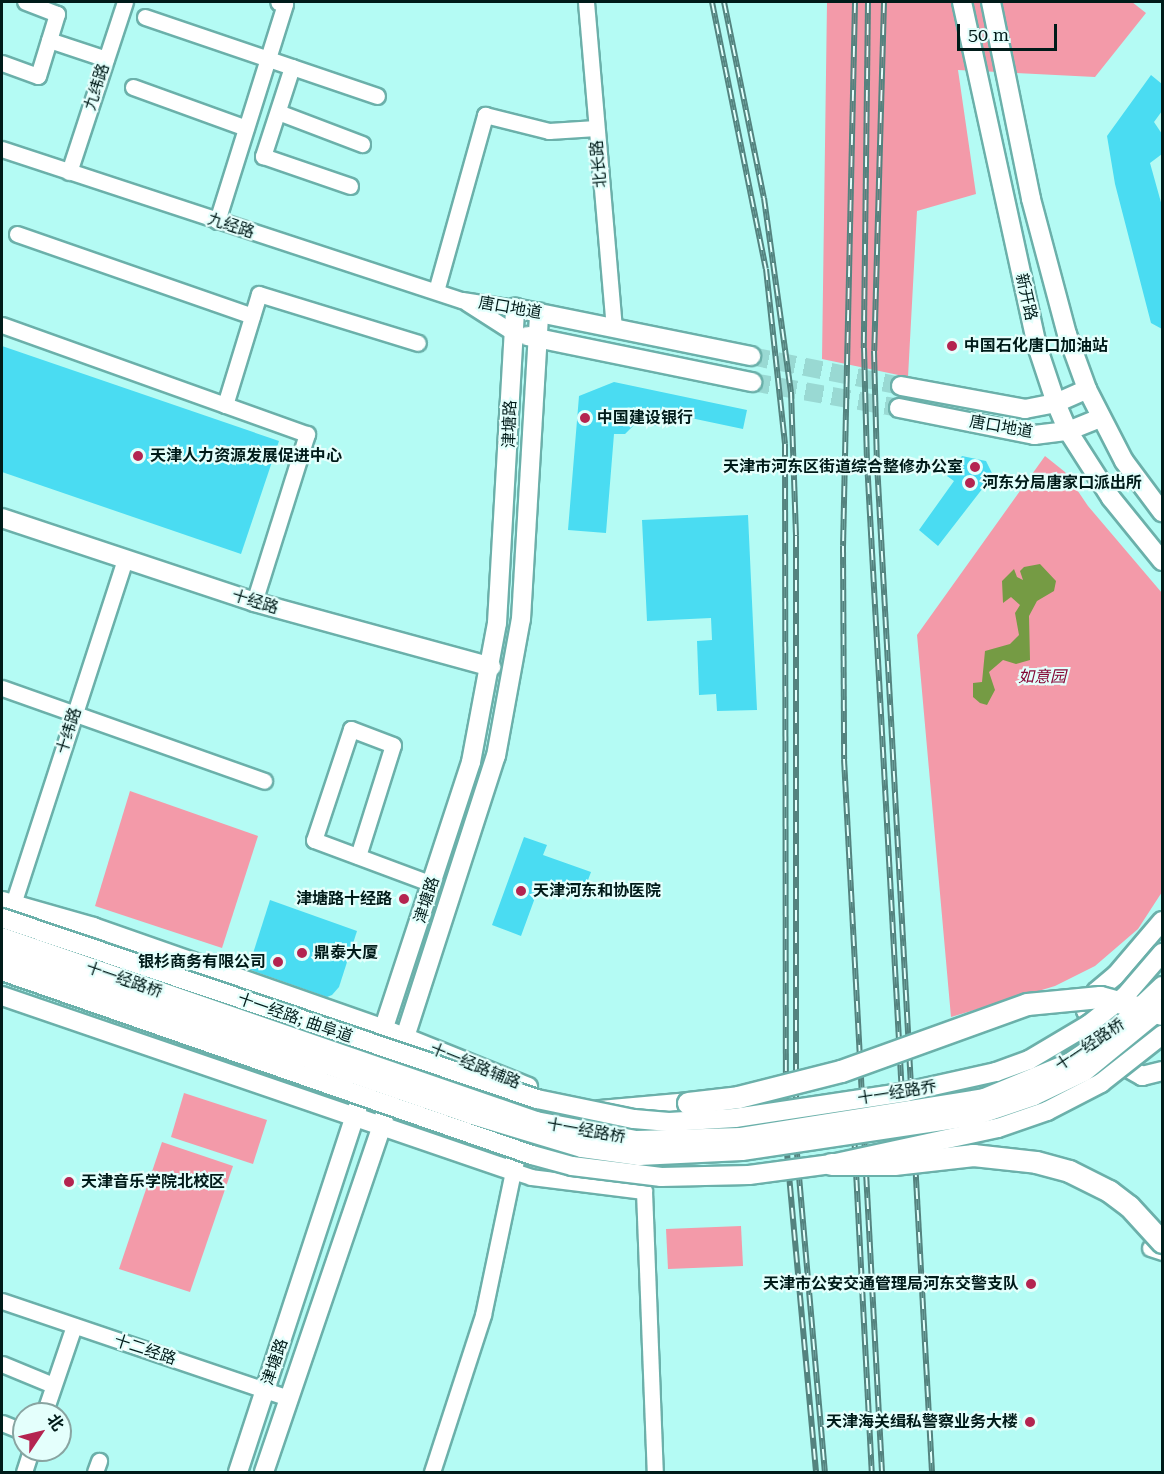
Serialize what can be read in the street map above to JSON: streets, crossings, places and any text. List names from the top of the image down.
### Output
{
  "streets": {
    "main road": [
      "新开路",
      "唐口地道",
      "津塘路",
      "十经路",
      "十一经路桥",
      "十一经路; 曲阜道",
      "十一经路辅路",
      "十一经路乔"
    ],
    "street": [
      "九纬路",
      "北长路",
      "九经路",
      "十纬路",
      "十二经路"
    ]
  },
  "crossings": [
    ["九纬路", "九经路"],
    ["北长路", "唐口地道"],
    ["九经路", "唐口地道"],
    ["新开路", "唐口地道"],
    ["唐口地道", "津塘路"],
    ["津塘路", "十经路"],
    ["津塘路", "十一经路辅路"],
    ["津塘路", "十二经路"],
    ["十经路", "十纬路"],
    ["十纬路", "十一经路辅路"],
    ["十一经路; 曲阜道", "十一经路乔"]
  ],
  "parks": ["如意园"],
  "places": [
    "中国石化唐口加油站",
    "中国建设银行",
    "天津人力资源发展促进中心",
    "天津市河东区街道综合整修办公室",
    "河东分局唐家口派出所",
    "天津河东和协医院",
    "津塘路十经路",
    "鼎泰大厦",
    "银杉商务有限公司",
    "天津音乐学院北校区",
    "天津市公安交通管理局河东交警支队",
    "天津海关缉私警察业务大楼"
  ],
  "scale_bar": "50 m",
  "north": "top right"
}
